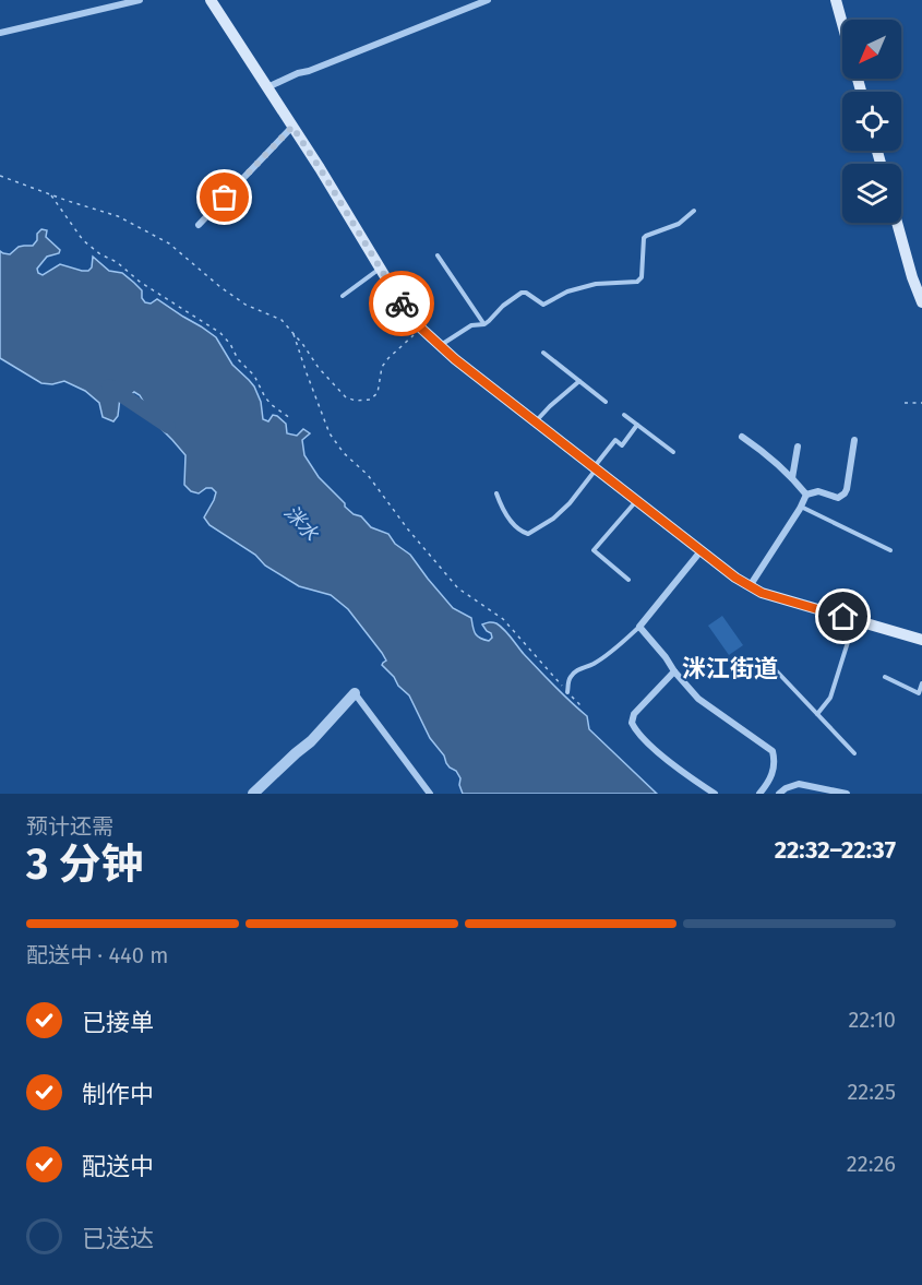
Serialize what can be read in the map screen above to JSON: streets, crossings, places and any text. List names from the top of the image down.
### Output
{
  "districts": ["洣江街道"],
  "water": ["洣水"],
  "north": "bottom left",
  "page": {
    "heading": ["3 分钟", "预计还需", "22:32–22:37"],
    "bar": "配送中 · 440 m",
    "list": [
      ["已接单", "22:10"],
      ["制作中", "22:25"],
      ["配送中", "22:26"],
      "已送达"
    ]
  }
}
